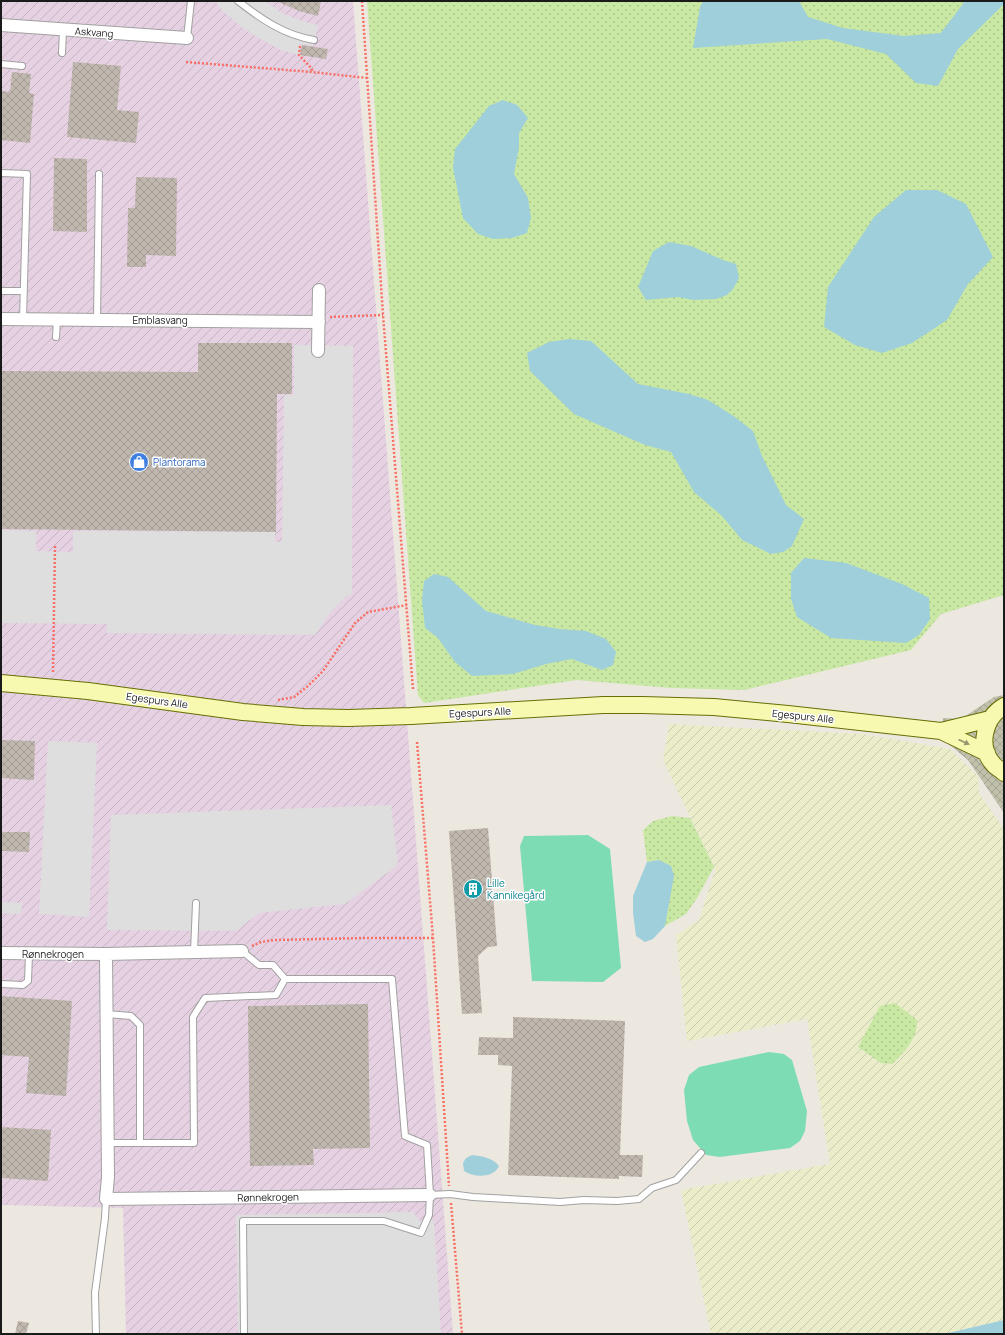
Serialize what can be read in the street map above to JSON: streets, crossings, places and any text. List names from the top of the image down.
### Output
{
  "streets": {
    "street": [
      "Askvang",
      "Emblasvang",
      "Egespurs Alle",
      "Rønnekrogen"
    ]
  },
  "places": {
    "shop": ["Plantorama"],
    "building": ["Lille Kannikegård"]
  }
}
